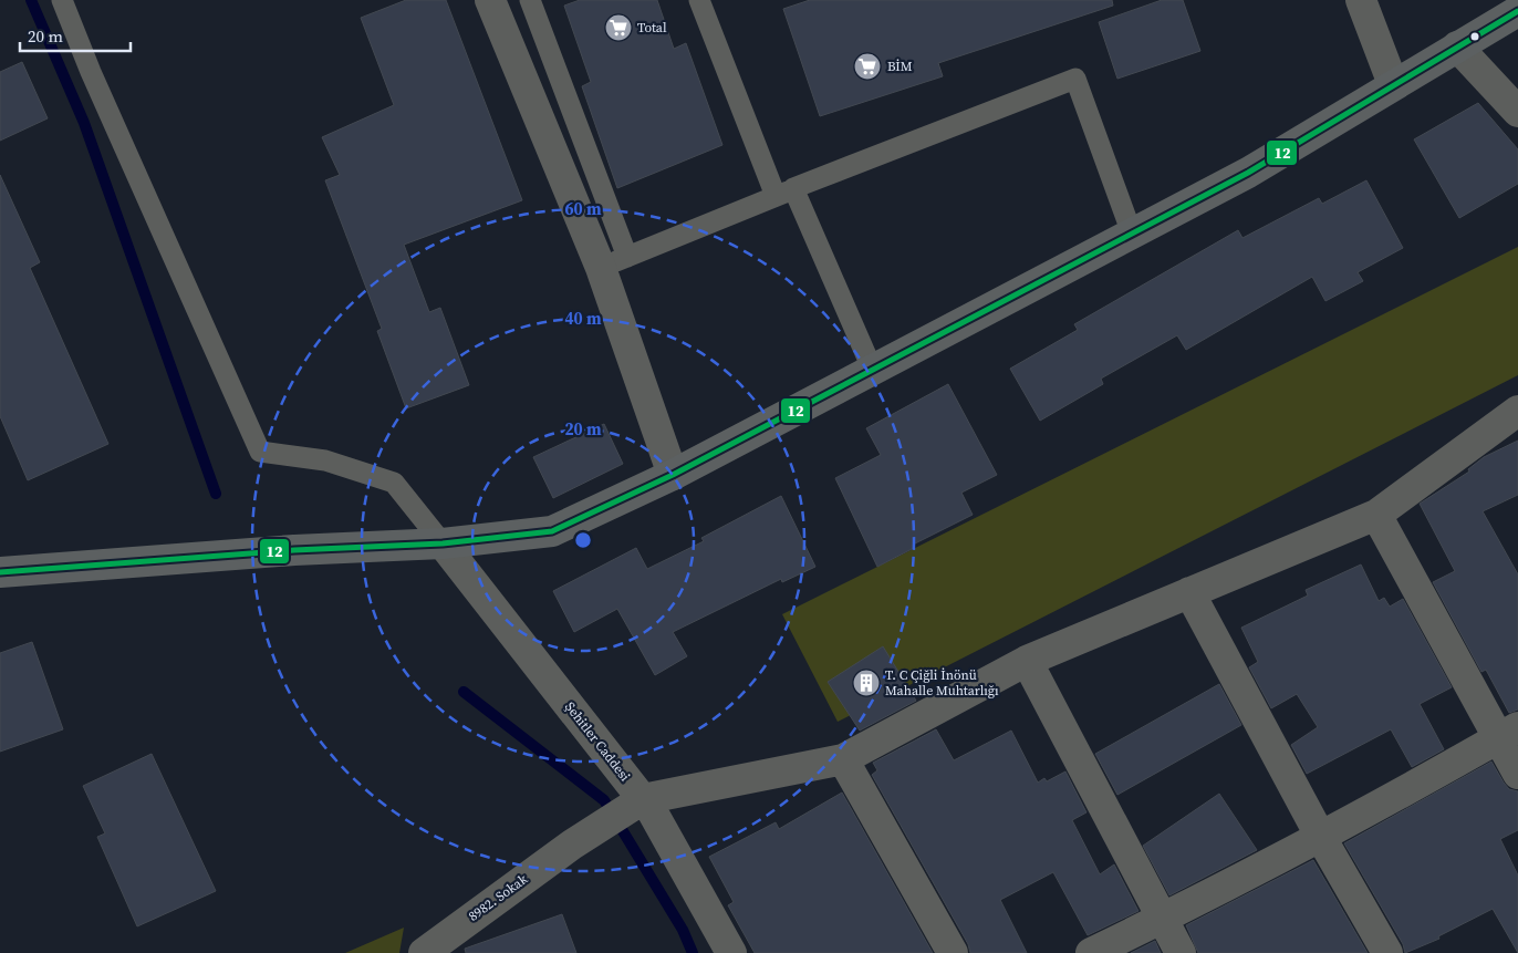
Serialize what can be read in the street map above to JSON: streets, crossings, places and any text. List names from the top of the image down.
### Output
{
  "streets": {
    "street": ["Şehitler Caddesi", "8982. Sokak"]
  },
  "crossings": [
    ["Şehitler Caddesi", "8982. Sokak"]
  ],
  "places": {
    "supermarket": ["Total", "BİM"],
    "building": ["T. C Çiğli İnönü Mahalle Muhtarlığı"]
  },
  "lines": ["transit line 12"],
  "scale_bar": "20 m",
  "rings": ["60 m", "40 m", "20 m"]
}
